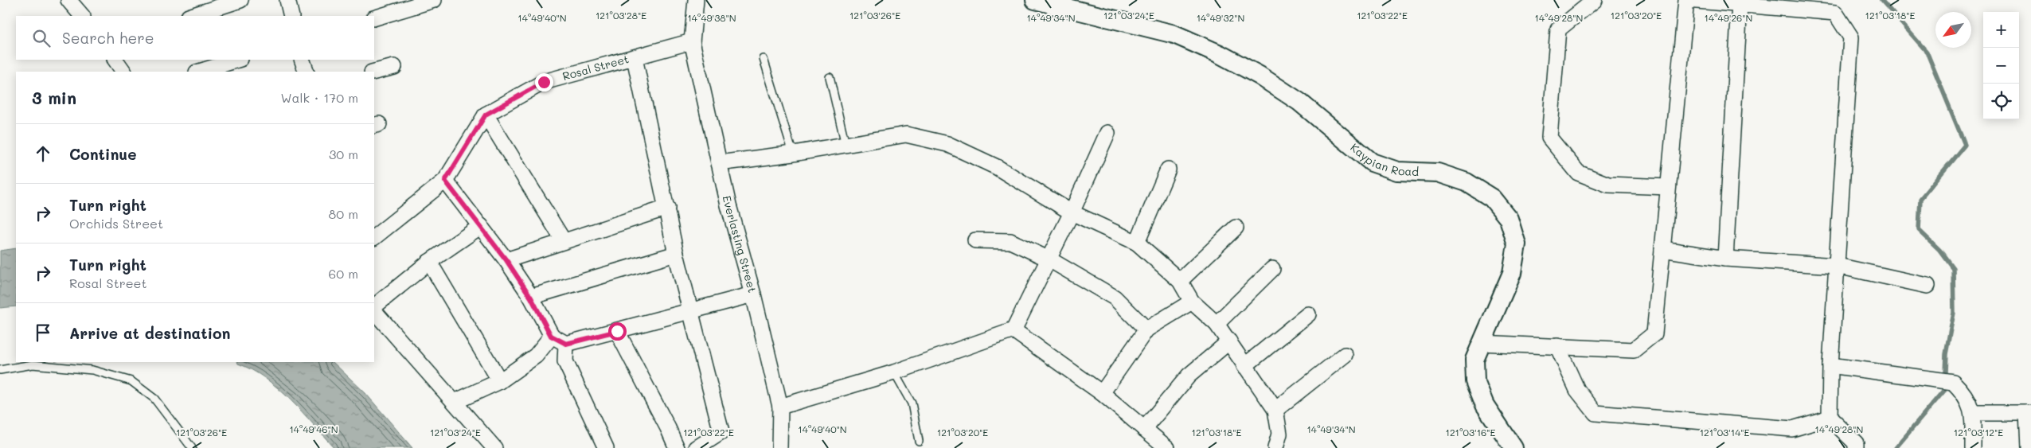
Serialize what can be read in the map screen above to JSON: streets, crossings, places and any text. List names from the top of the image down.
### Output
{
  "streets": {
    "street": ["Rosal Street", "Kaypian Road", "Everlasting Street"]
  },
  "crossings": [
    ["Rosal Street", "Everlasting Street"]
  ],
  "north": "bottom left",
  "page": {
    "map_buttons": ["+", "−"],
    "search": "Search here",
    "heading": ["3 min", "Walk · 170 m"],
    "list": [
      ["Continue", "30 m"],
      ["Turn right", "Orchids Street", "80 m"],
      ["Turn right", "Rosal Street", "60 m"],
      "Arrive at destination"
    ]
  },
  "coordinates": [
    "121°03'28\"E",
    "121°03'26\"E",
    "121°03'24\"E",
    "121°03'22\"E",
    "121°03'20\"E",
    "121°03'18\"E",
    "14°49'40\"N",
    "14°49'38\"N",
    "14°49'34\"N",
    "14°49'32\"N",
    "14°49'28\"N",
    "14°49'26\"N",
    "14°49'46\"N",
    "121°03'16\"E",
    "121°03'14\"E",
    "121°03'12\"E"
  ]
}
